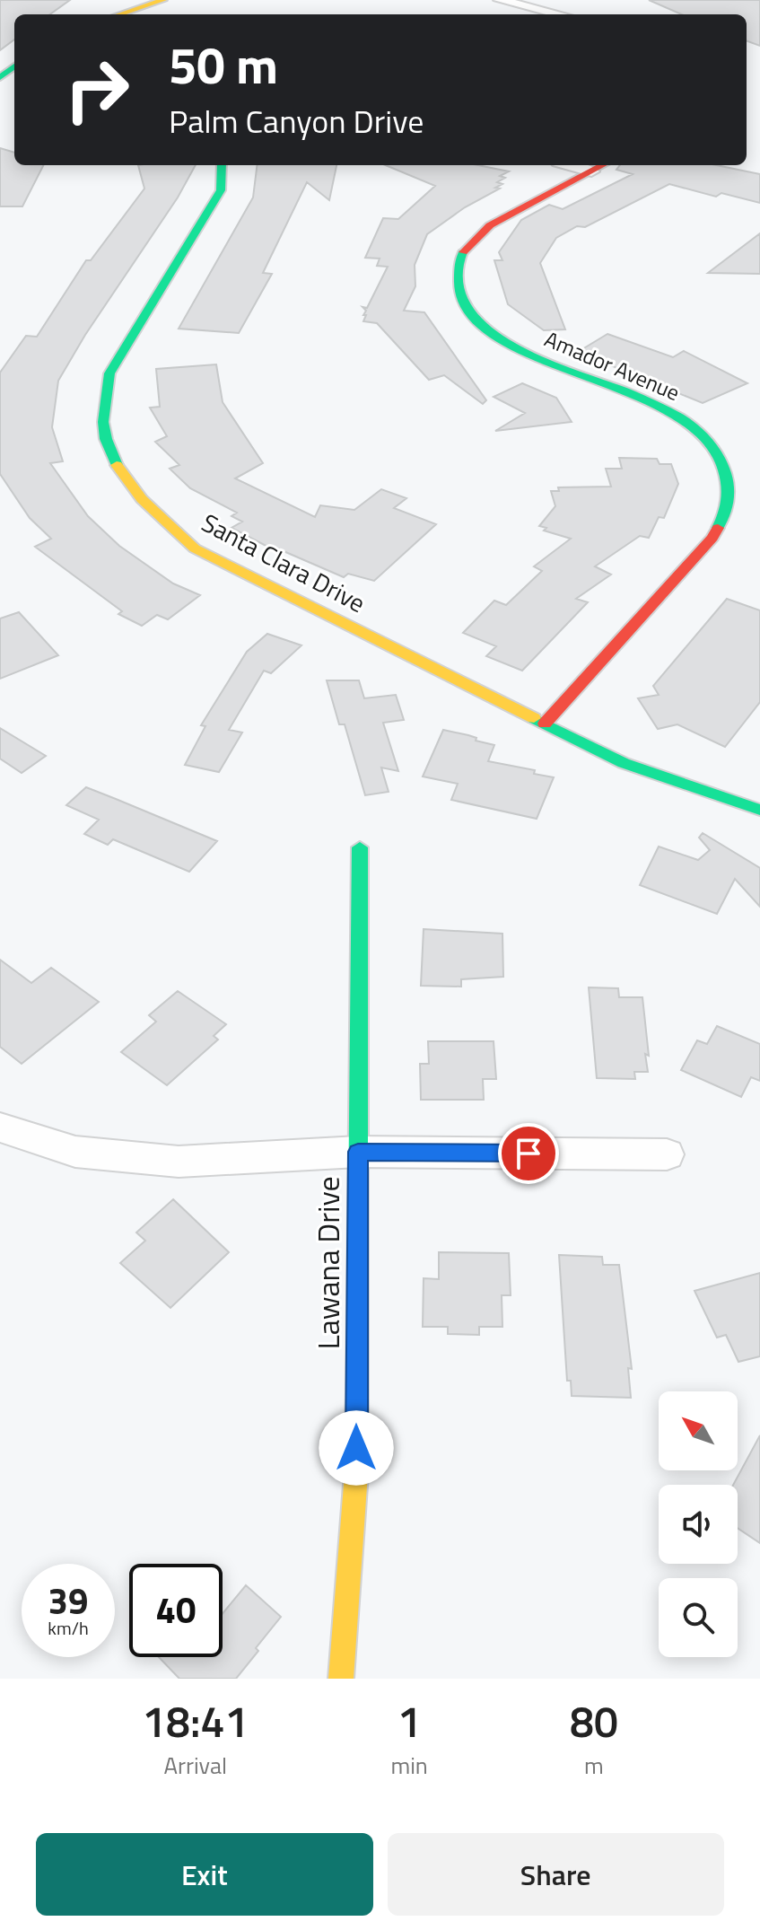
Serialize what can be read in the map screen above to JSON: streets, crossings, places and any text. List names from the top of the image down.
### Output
{
  "streets": {
    "street": ["Amador Avenue", "Santa Clara Drive", "Lawana Drive"]
  },
  "crossings": [
    ["Amador Avenue", "Santa Clara Drive"]
  ],
  "north": "top left",
  "page": {
    "turn": ["50 m", "Palm Canyon Drive"],
    "speed": "39 km/h",
    "limit": "40",
    "eta": [
      "18:41",
      "Arrival",
      "1",
      "min",
      "80",
      "m"
    ],
    "buttons": ["Exit", "Share"]
  }
}
